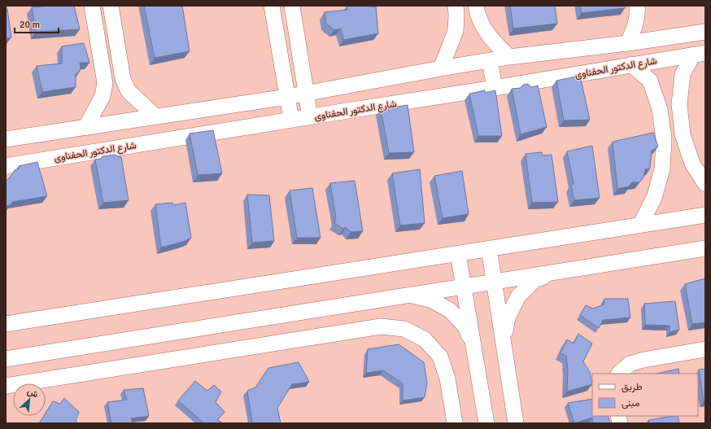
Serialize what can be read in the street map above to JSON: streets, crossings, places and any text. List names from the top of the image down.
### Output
{
  "streets": {
    "street": ["شارع الدكتور الحفناوى"]
  },
  "legend": ["طريق", "مبنى"],
  "scale_bar": "20 m",
  "north": "top right"
}
